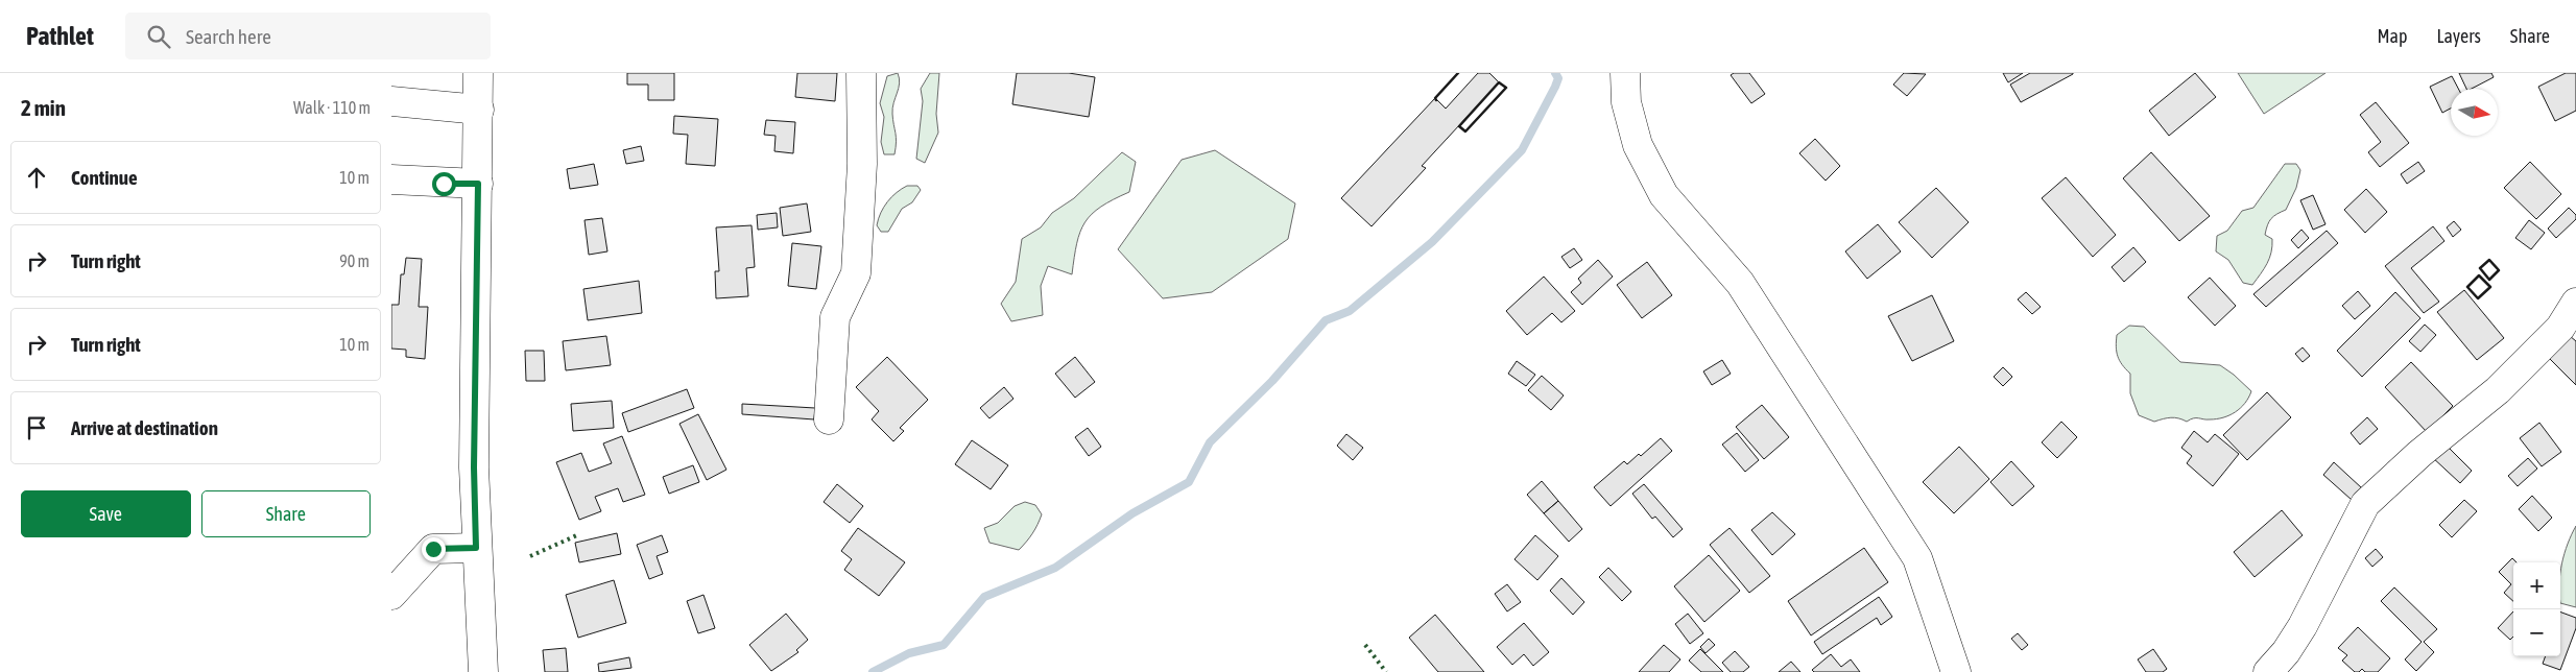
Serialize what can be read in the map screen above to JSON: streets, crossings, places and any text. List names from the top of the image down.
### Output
{
  "north": "right",
  "page": {
    "header": "Pathlet",
    "search": "Search here",
    "nav": ["Map", "Layers", "Share"],
    "heading": ["2 min", "Walk · 110 m"],
    "list": [
      ["Continue", "10 m"],
      ["Turn right", "90 m"],
      ["Turn right", "10 m"],
      "Arrive at destination"
    ],
    "buttons": ["Save", "Share"],
    "map_buttons": ["+", "−"]
  }
}
